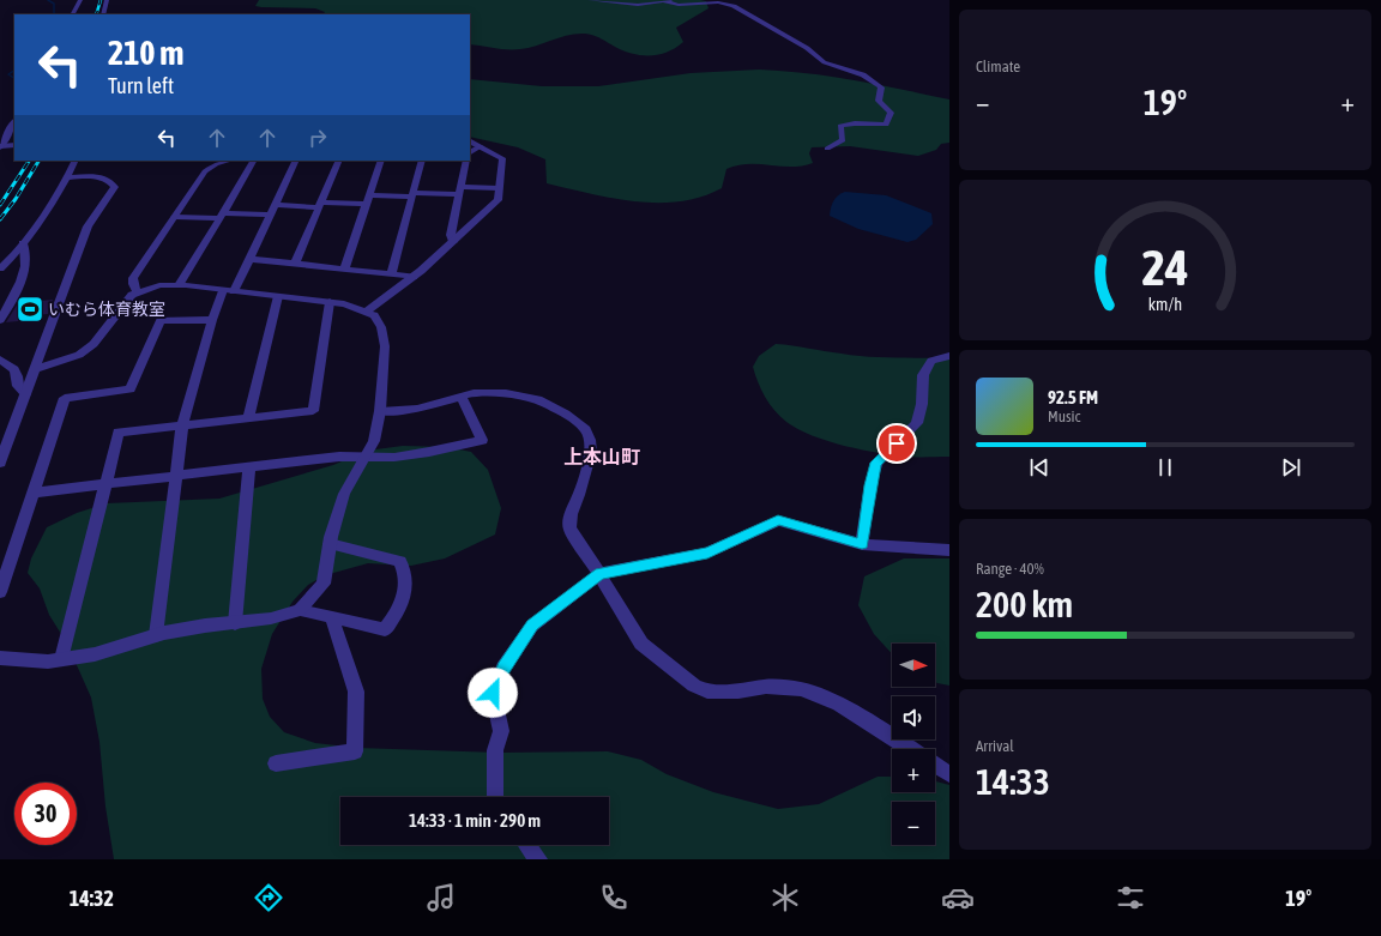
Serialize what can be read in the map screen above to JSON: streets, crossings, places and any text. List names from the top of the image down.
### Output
{
  "districts": ["上本山町"],
  "places": {
    "sports": ["いむら体育教室"]
  },
  "north": "right",
  "page": {
    "tile": [
      "Climate",
      ["Range · 40%", "200 km"],
      ["Arrival", "14:33"]
    ],
    "turn": ["210 m", "Turn left"],
    "heat": ["−", "19°", "+"],
    "song": ["92.5 FM", "Music"],
    "map_buttons": ["+", "−"],
    "limit": "30",
    "trip": "14:33 · 1 min · 290 m",
    "tabs": ["14:32", "19°"],
    "gauge": ["24", "km/h"]
  }
}
